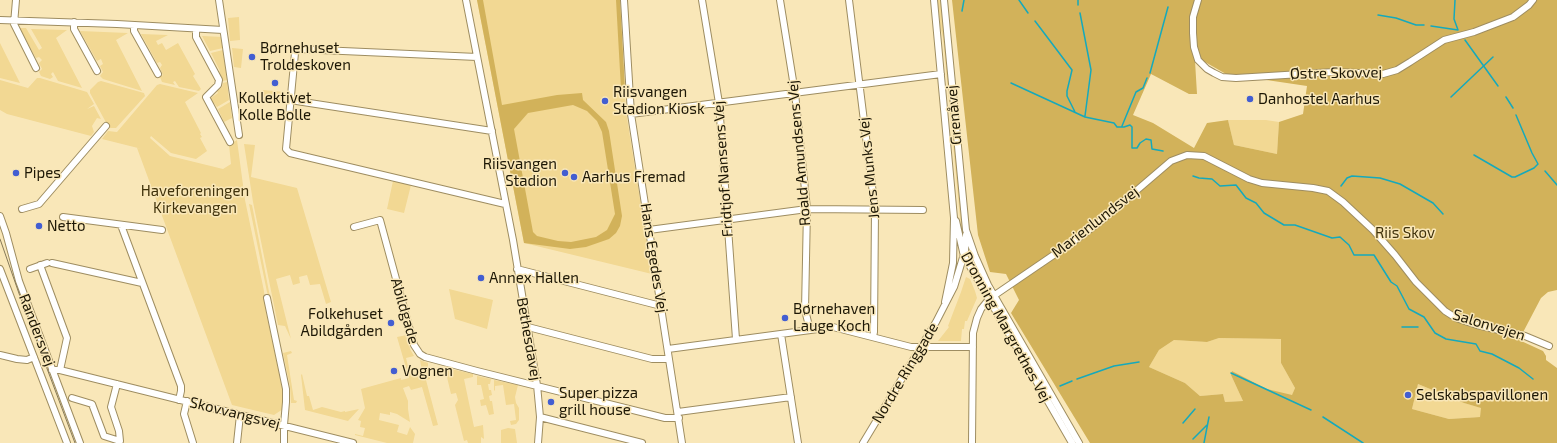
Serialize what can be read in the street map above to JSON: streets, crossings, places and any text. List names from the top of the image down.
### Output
{
  "streets": {
    "street": [
      "Østre Skovvej",
      "Grenåvej",
      "Roald Amundsens Vej",
      "Jens Munks Vej",
      "Fridtjof Nansens Vej",
      "Marienlundsvej",
      "Hans Egedes Vej",
      "Abildgade",
      "Salonvejen",
      "Dronning Margrethes Vej",
      "Randersvej",
      "Bethesdavej",
      "Nordre Ringgade",
      "Skovvangsvej"
    ]
  },
  "crossings": [
    ["Grenåvej", "Dronning Margrethes Vej"],
    ["Grenåvej", "Nordre Ringgade"],
    ["Marienlundsvej", "Salonvejen"],
    ["Marienlundsvej", "Dronning Margrethes Vej"],
    ["Abildgade", "Bethesdavej"],
    ["Dronning Margrethes Vej", "Nordre Ringgade"],
    ["Randersvej", "Skovvangsvej"]
  ],
  "parks": ["Haveforeningen Kirkevangen", "Riis Skov"],
  "places": [
    "Børnehuset Troldeskoven",
    "Kollektivet Kolle Bolle",
    "Danhostel Aarhus",
    "Riisvangen Stadion Kiosk",
    "Pipes",
    "Riisvangen Stadion",
    "Aarhus Fremad",
    "Netto",
    "Annex Hallen",
    "Børnehaven Lauge Koch",
    "Folkehuset Abildgården",
    "Vognen",
    "Selskabspavillonen",
    "Super pizza grill house"
  ]
}
